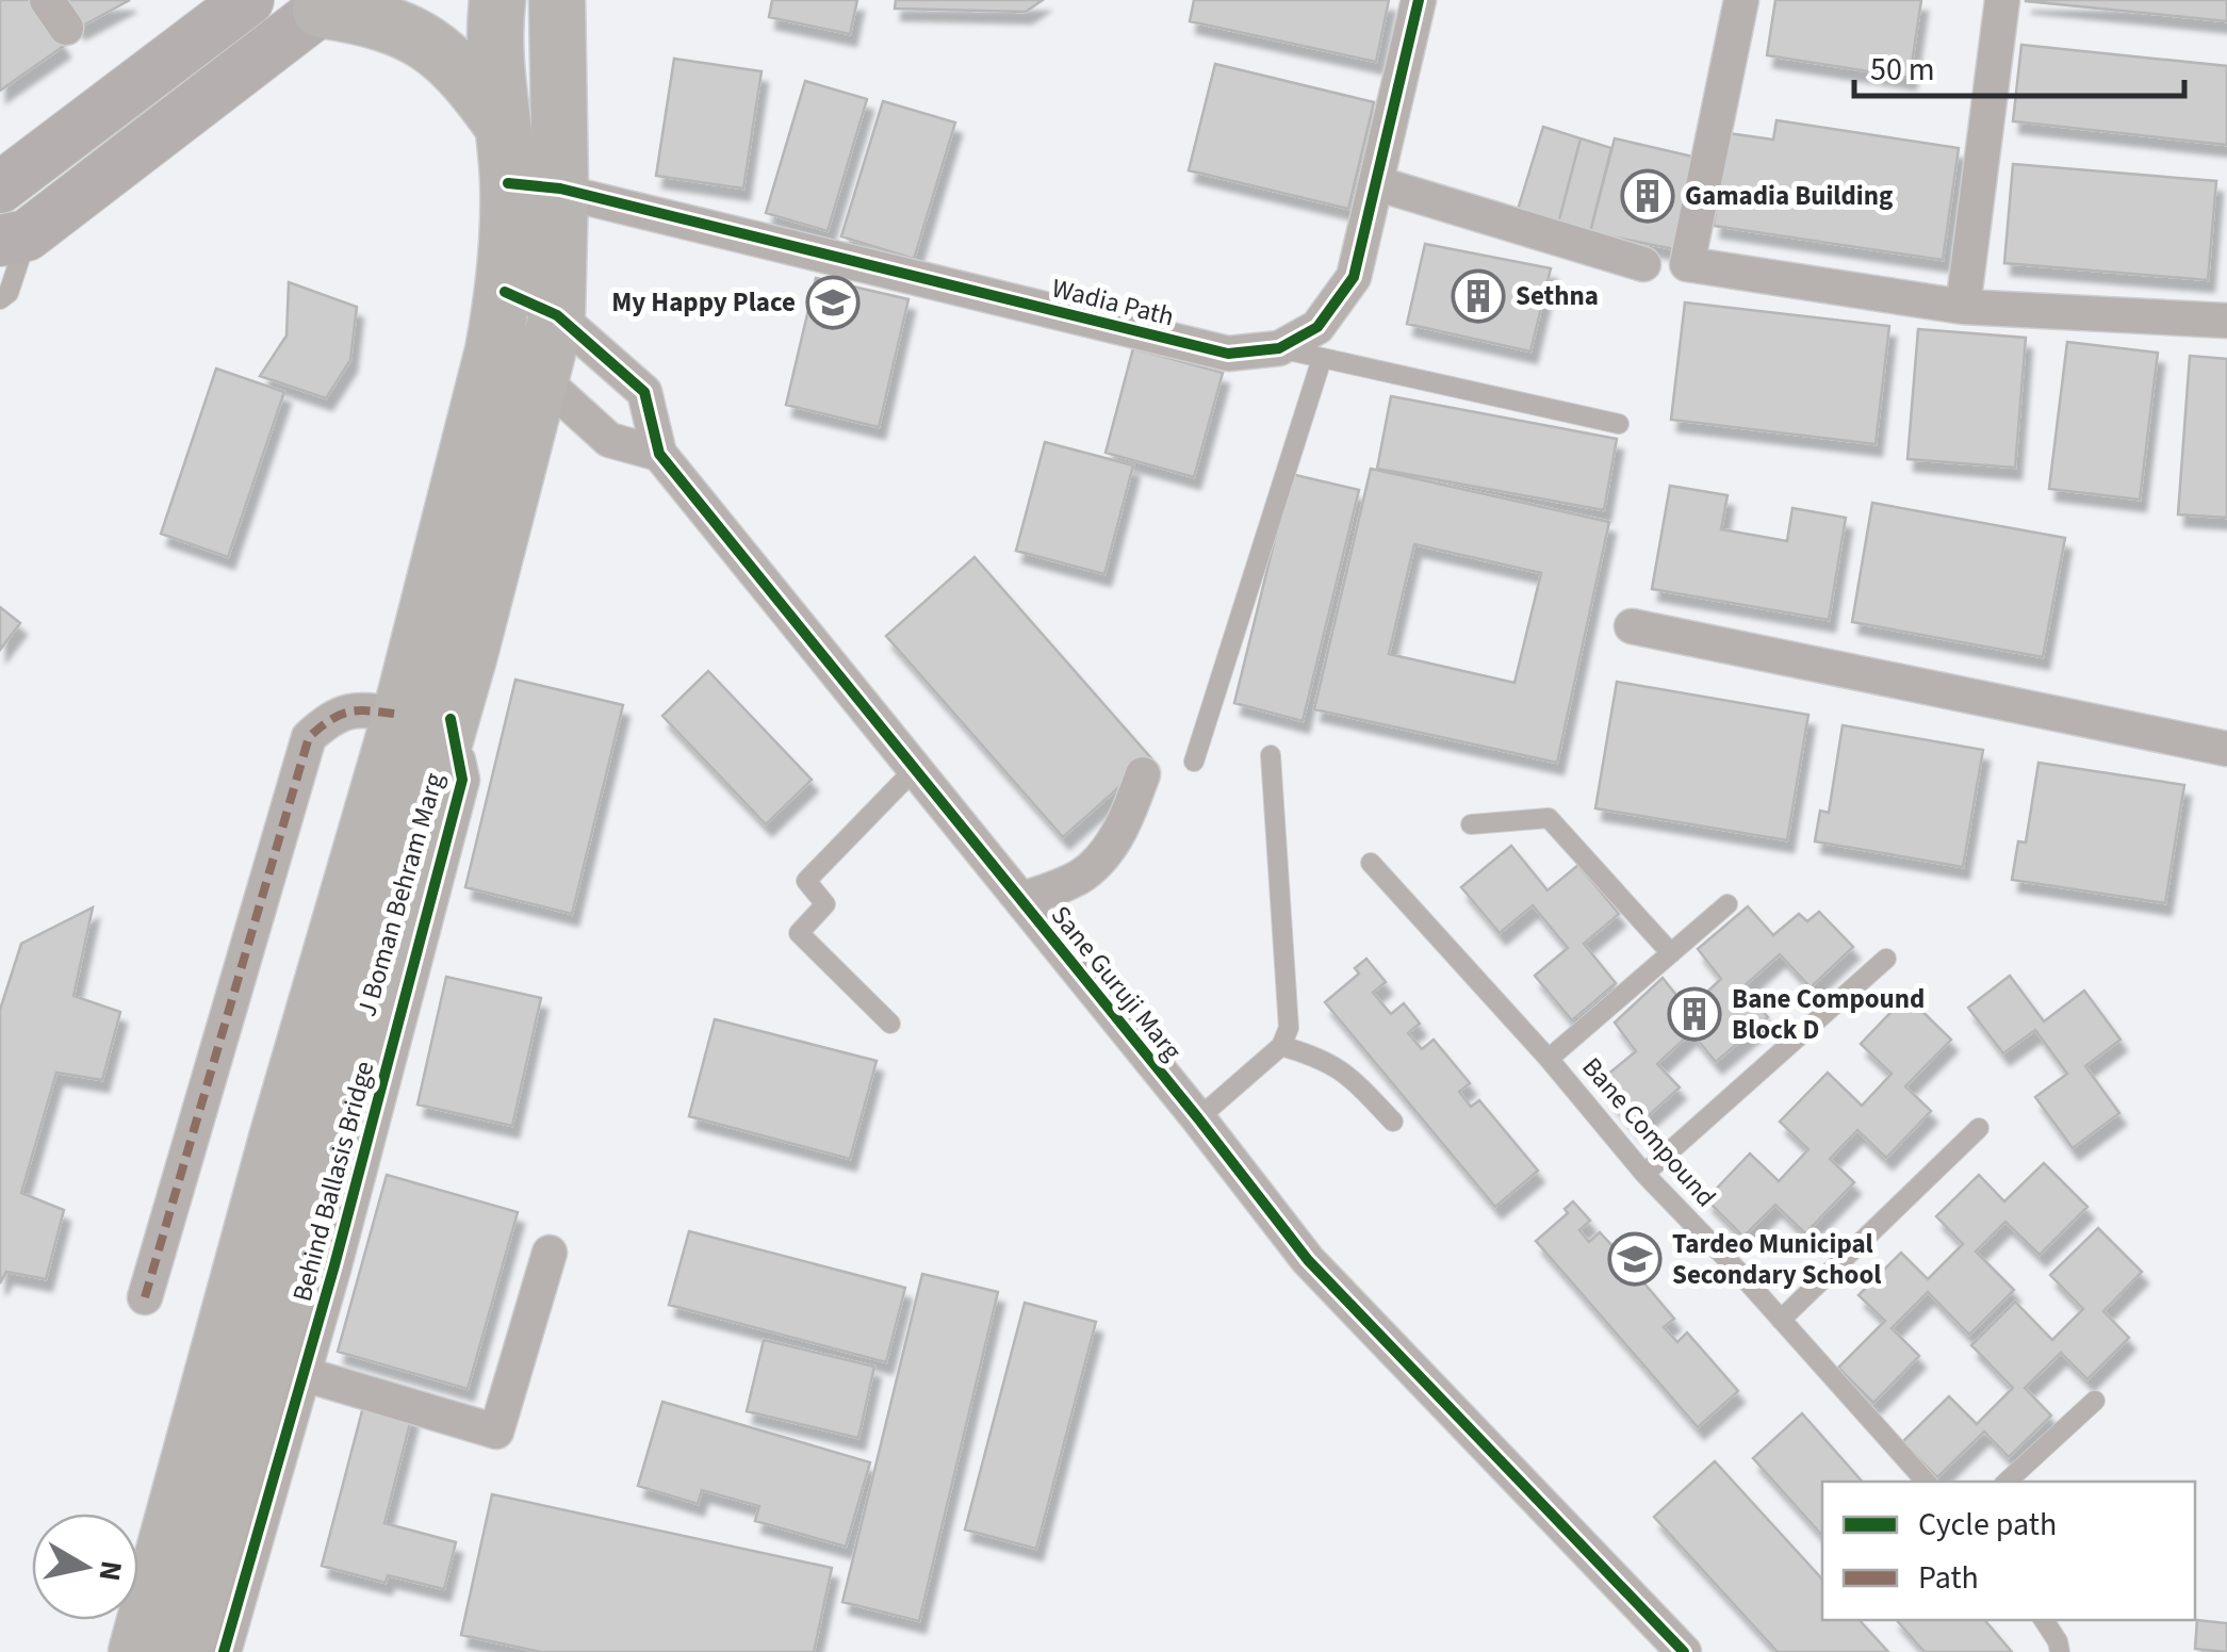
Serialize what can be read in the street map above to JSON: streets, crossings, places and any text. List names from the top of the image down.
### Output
{
  "streets": {
    "main road": ["J Boman Behram Marg"],
    "street": ["Wadia Path", "Sane Guruji Marg", "Behind Ballasis Bridge"],
    "lane": ["Bane Compound"]
  },
  "crossings": [
    ["Wadia Path", "J Boman Behram Marg"],
    ["J Boman Behram Marg", "Sane Guruji Marg"],
    ["J Boman Behram Marg", "Behind Ballasis Bridge"]
  ],
  "places": {
    "building": ["Gamadia Building", "Sethna", "Bane Compound Block D"],
    "school or university": ["My Happy Place", "Tardeo Municipal Secondary School"]
  },
  "legend": ["Cycle path", "Path"],
  "scale_bar": "50 m",
  "north": "right"
}
